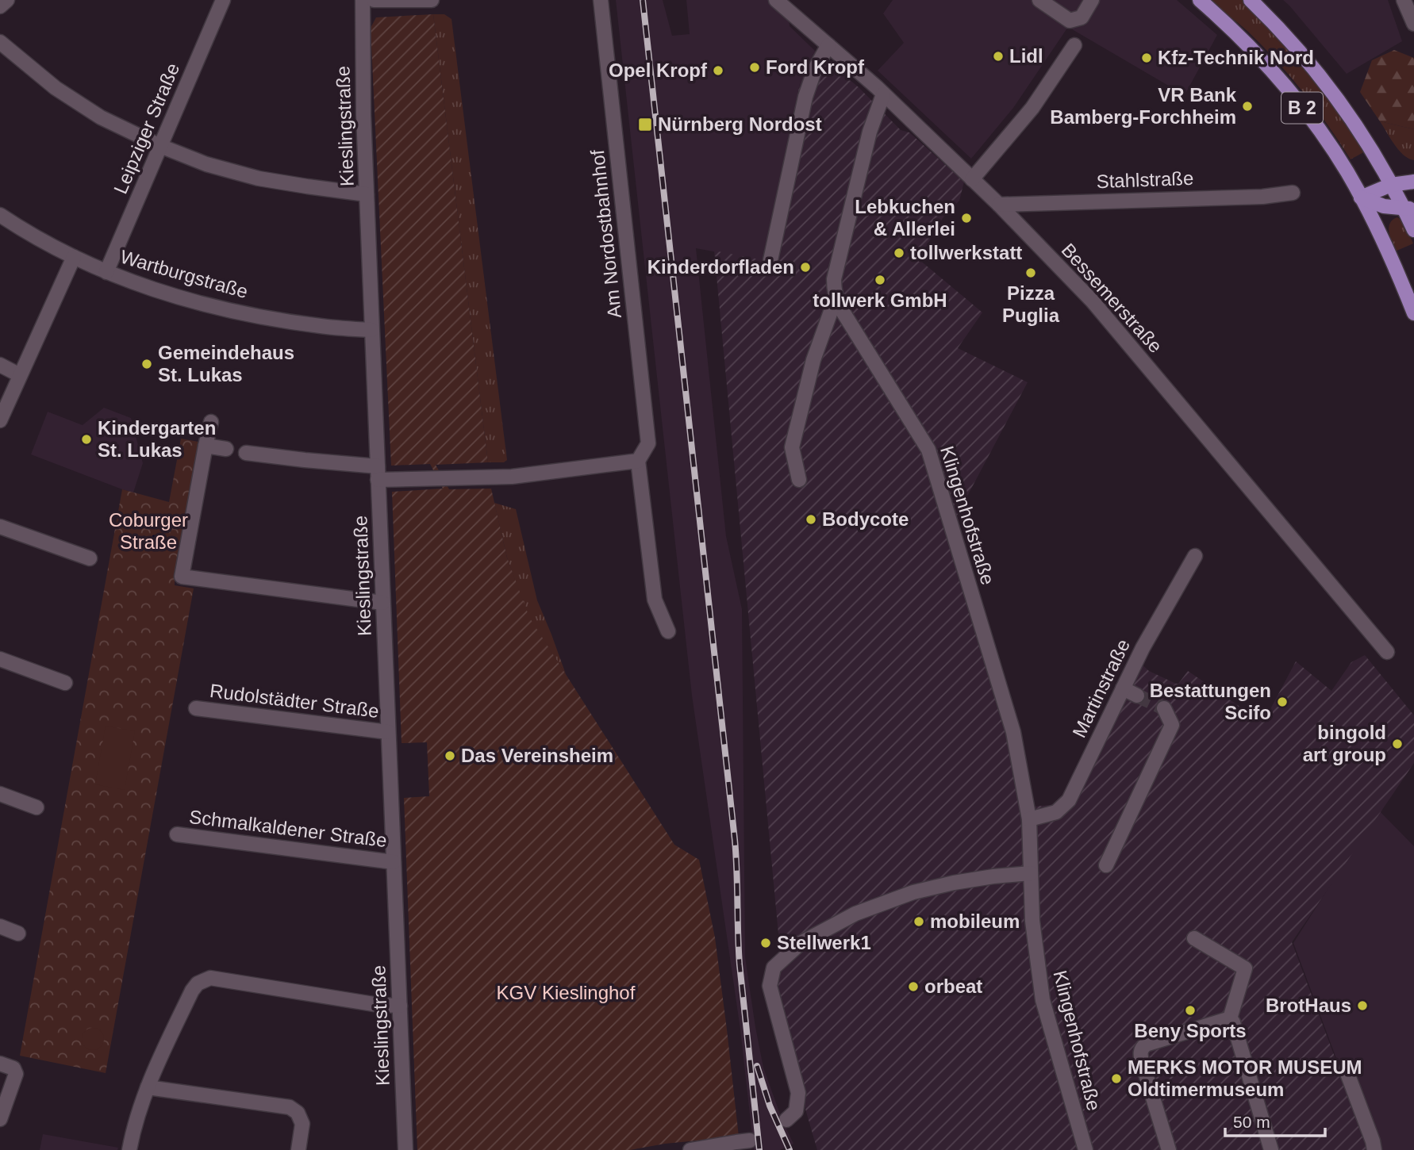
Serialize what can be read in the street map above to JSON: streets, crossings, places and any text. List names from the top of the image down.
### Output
{
  "streets": {
    "main road": ["B 2"],
    "street": [
      "Kieslingstraße",
      "Leipziger Straße",
      "Stahlstraße",
      "Am Nordostbahnhof",
      "Wartburgstraße",
      "Bessemerstraße",
      "Klingenhofstraße",
      "Martinstraße",
      "Rudolstädter Straße",
      "Schmalkaldener Straße"
    ]
  },
  "crossings": [
    ["Kieslingstraße", "Wartburgstraße"],
    ["Kieslingstraße", "Rudolstädter Straße"],
    ["Kieslingstraße", "Schmalkaldener Straße"],
    ["Leipziger Straße", "Wartburgstraße"],
    ["Stahlstraße", "Bessemerstraße"],
    ["Bessemerstraße", "Klingenhofstraße"],
    ["Klingenhofstraße", "Martinstraße"]
  ],
  "parks": ["Coburger Straße", "KGV Kieslinghof"],
  "places": {
    "other": [
      "Lidl",
      "Kfz-Technik Nord",
      "Ford Kropf",
      "Opel Kropf",
      "VR Bank Bamberg-Forchheim",
      "Lebkuchen & Allerlei",
      "tollwerkstatt",
      "Kinderdorfladen",
      "Pizza Puglia",
      "tollwerk GmbH",
      "Gemeindehaus St. Lukas",
      "Kindergarten St. Lukas",
      "Bodycote",
      "Bestattungen Scifo",
      "bingold art group",
      "Das Vereinsheim",
      "mobileum",
      "Stellwerk1",
      "orbeat",
      "BrotHaus",
      "Beny Sports",
      "MERKS MOTOR MUSEUM Oldtimermuseum"
    ],
    "transit": ["Nürnberg Nordost"]
  },
  "scale_bar": "50 m"
}
